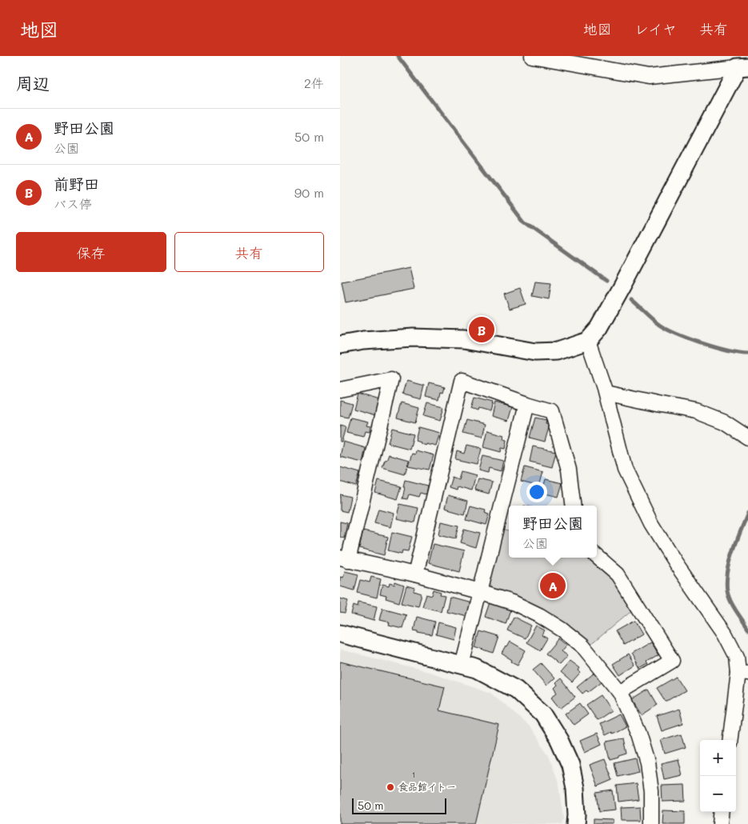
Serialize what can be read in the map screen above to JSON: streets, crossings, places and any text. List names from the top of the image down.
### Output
{
  "places": ["食品館イトー"],
  "house_numbers": ["1"],
  "scale_bar": "50 m",
  "page": {
    "header": "地図",
    "nav": ["地図", "レイヤ", "共有"],
    "heading": ["周辺", "2件"],
    "list": [
      {
        "mark": "A",
        "name": "野田公園",
        "note": "公園",
        "value": "50 m"
      },
      {
        "mark": "B",
        "name": "前野田",
        "note": "バス停",
        "value": "90 m"
      }
    ],
    "buttons": ["保存", "共有"],
    "pins": ["B", "A"],
    "popup": ["野田公園", "公園"],
    "map_buttons": ["+", "−"],
    "scale": "50 m"
  }
}
